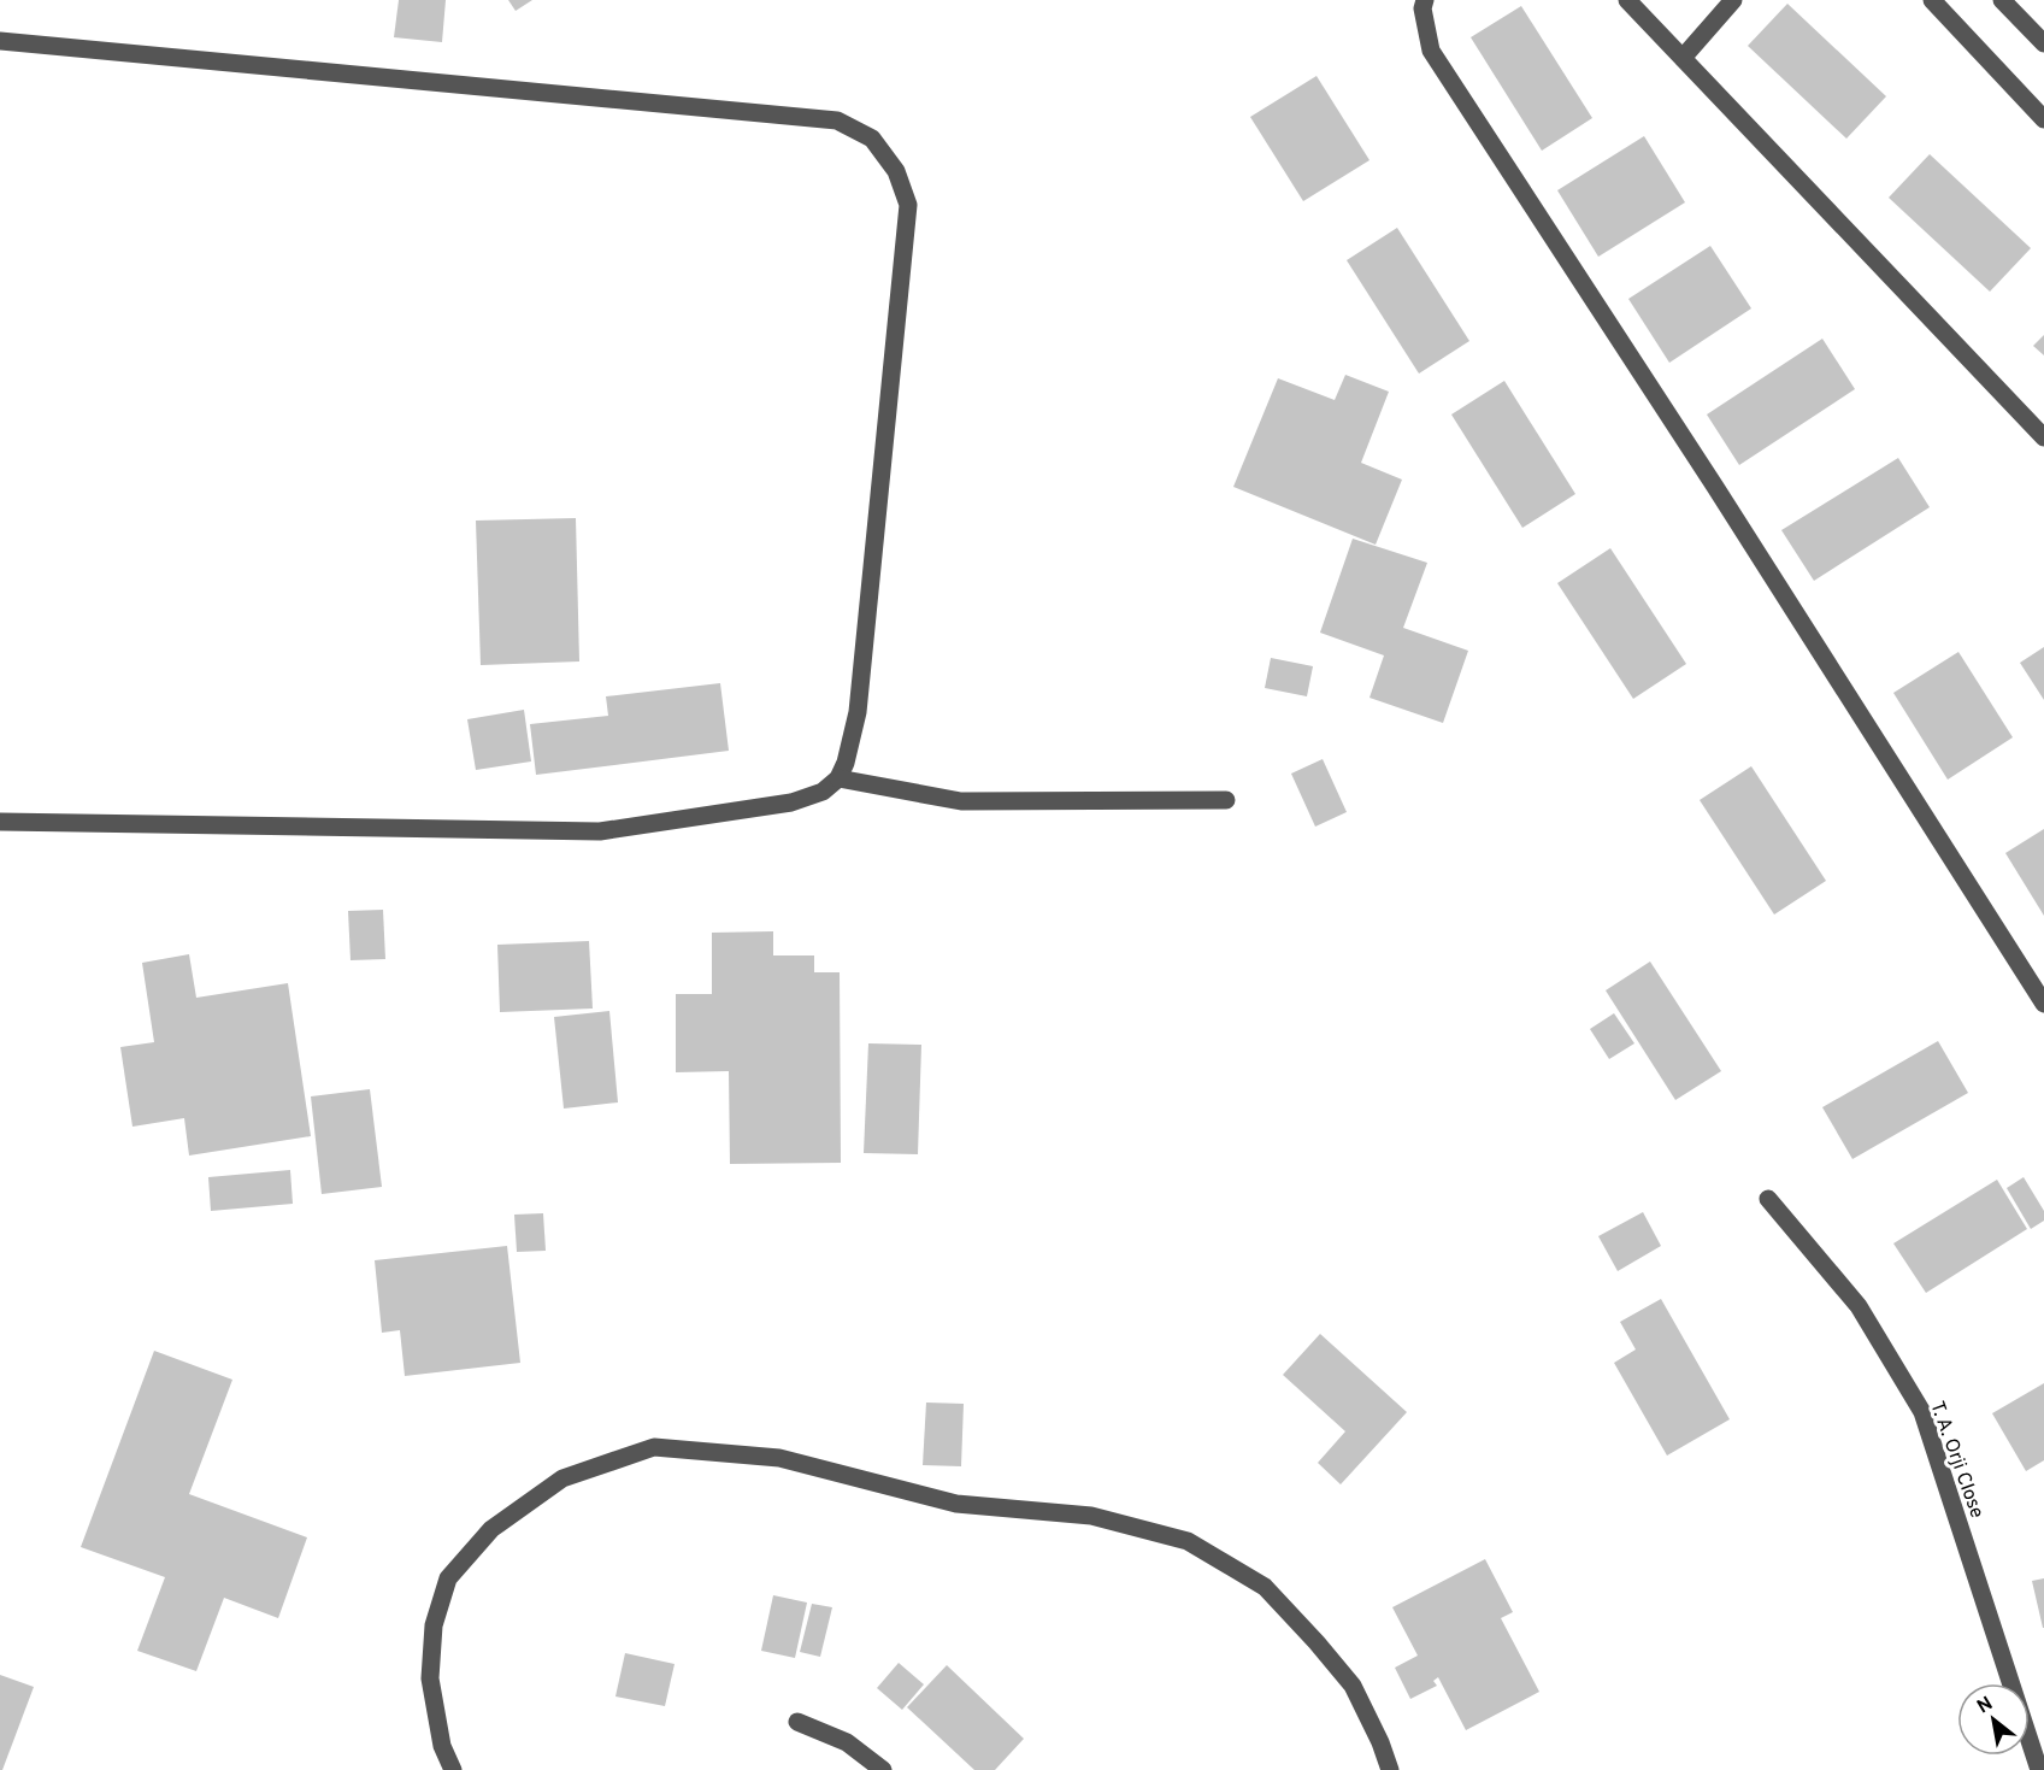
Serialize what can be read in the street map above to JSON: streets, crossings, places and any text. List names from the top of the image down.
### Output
{
  "streets": {
    "street": ["T. A. Orji Close"]
  },
  "north": "top left"
}
